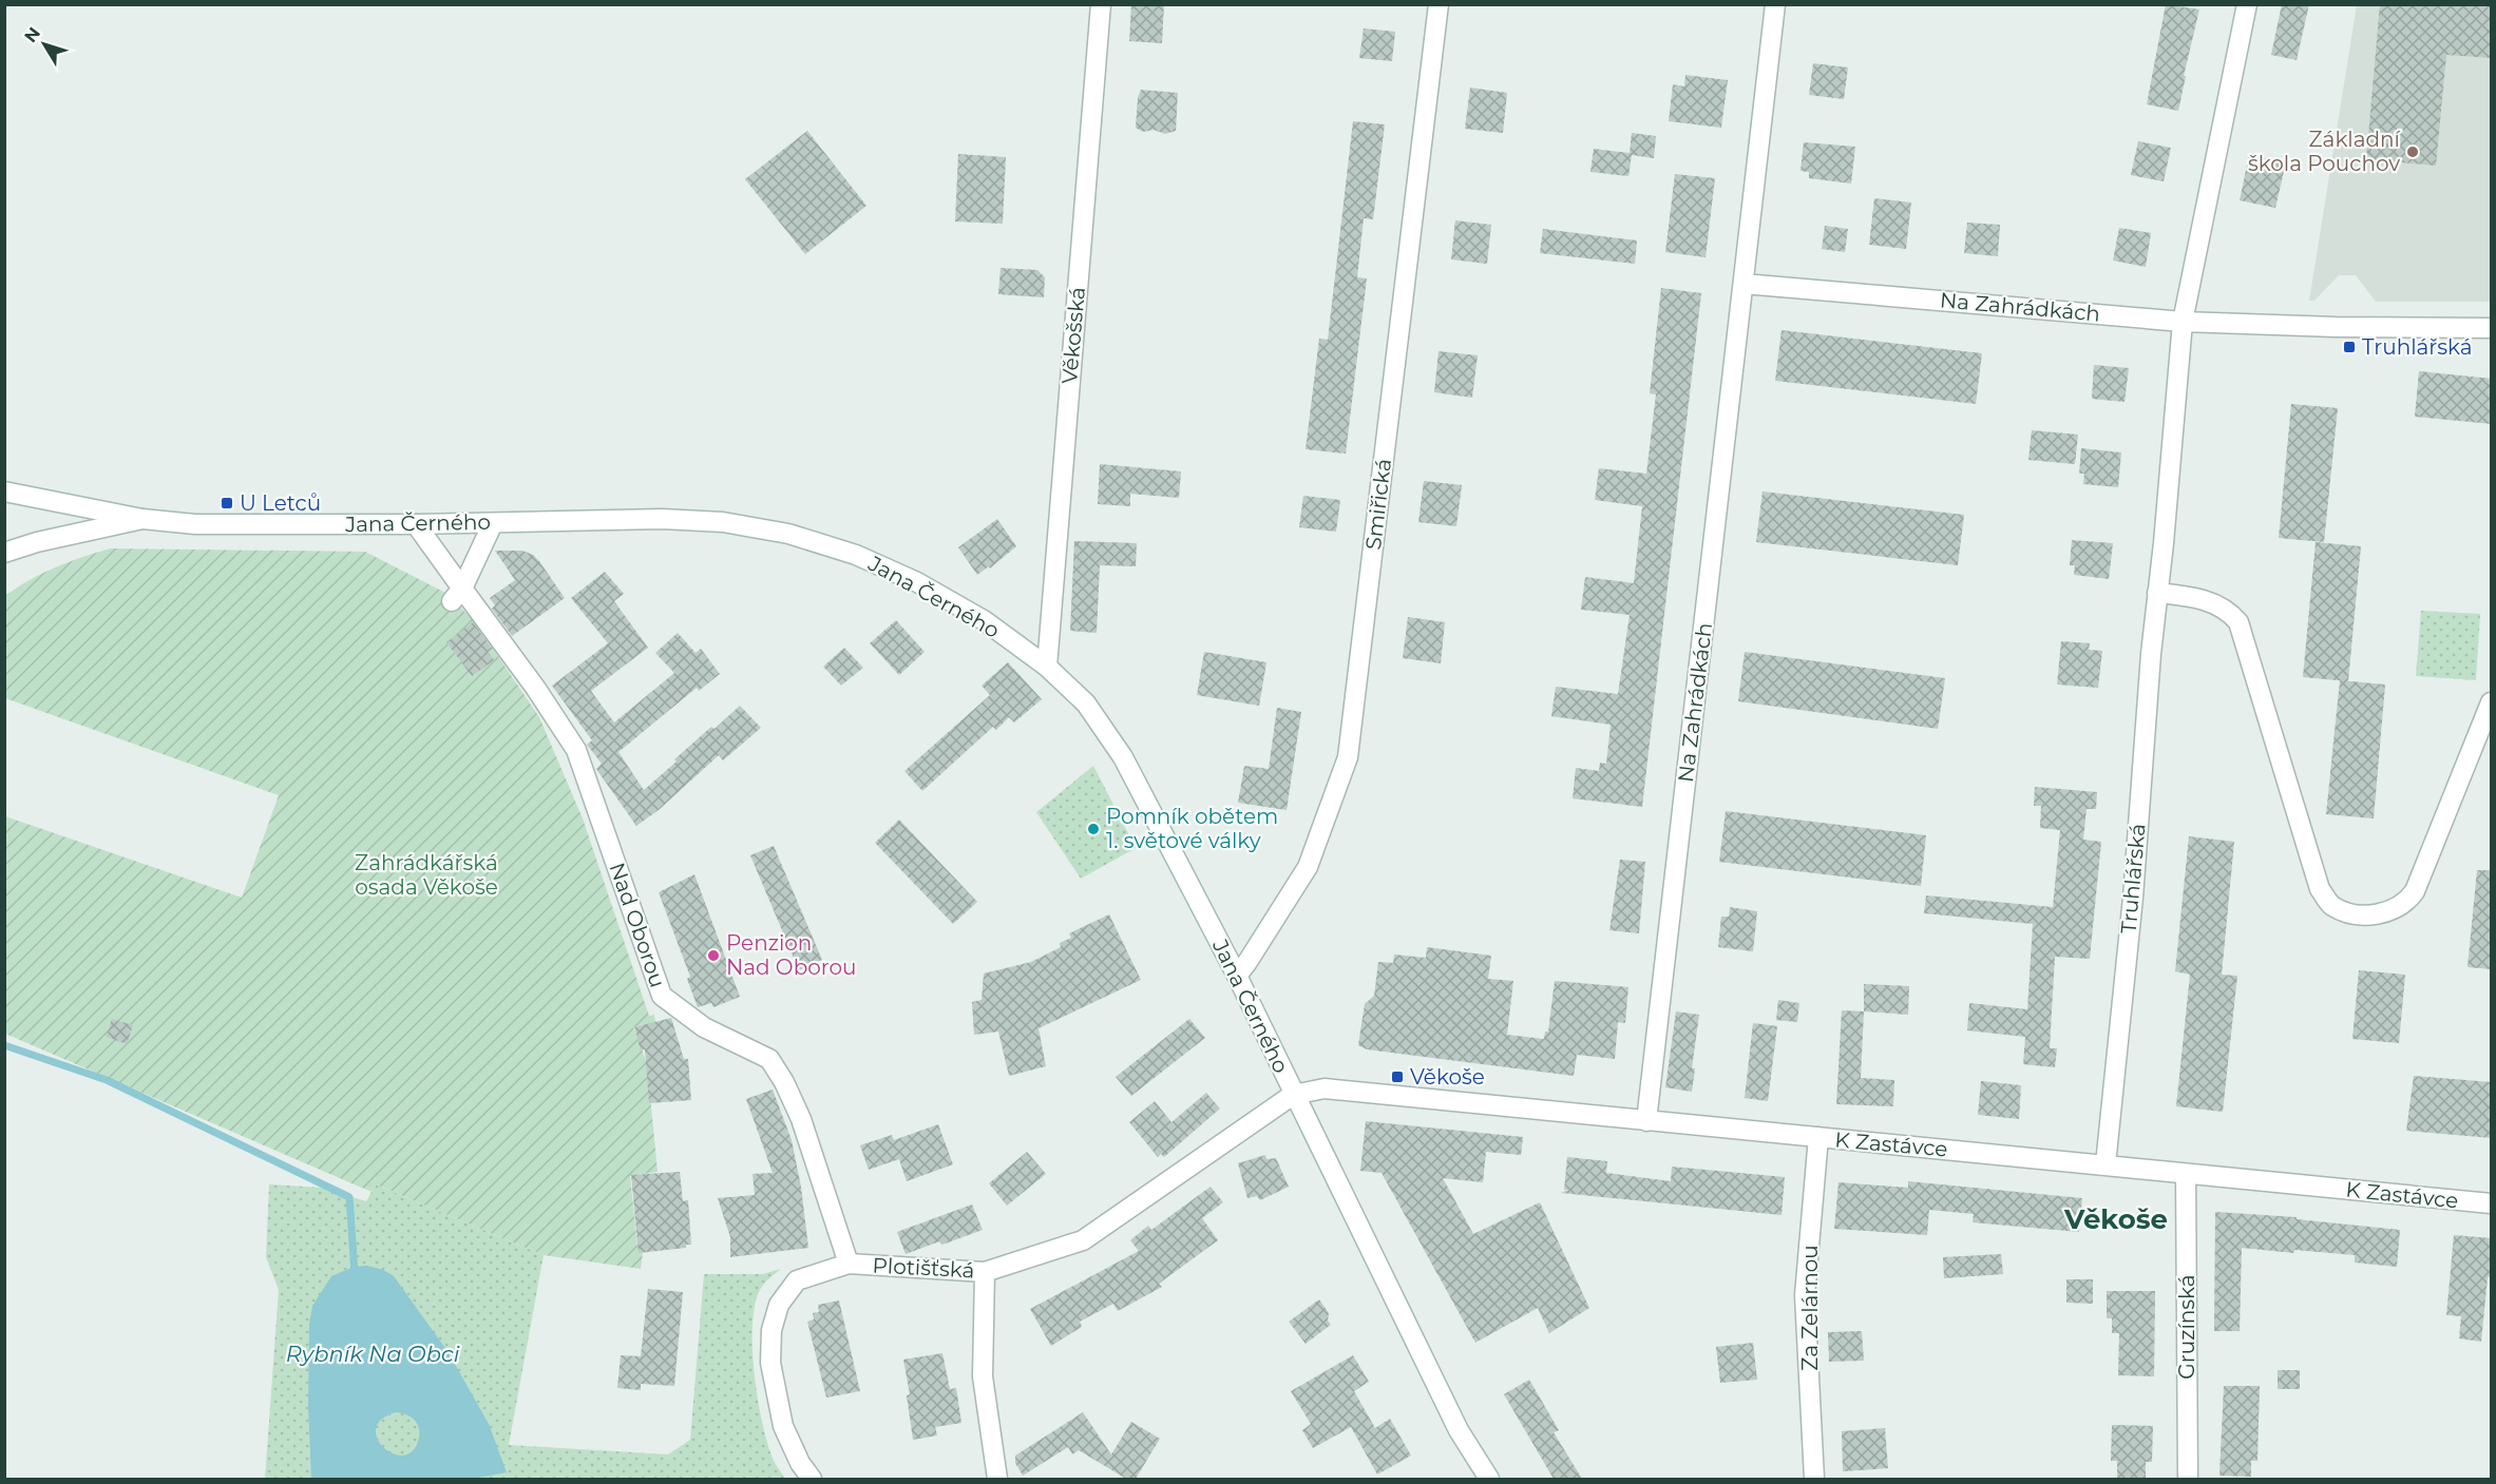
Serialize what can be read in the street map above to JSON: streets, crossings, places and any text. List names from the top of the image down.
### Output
{
  "streets": {
    "street": [
      "Na Zahrádkách",
      "Věkošská",
      "Smiřická",
      "Jana Černého",
      "Truhlářská",
      "Nad Oborou",
      "K Zastávce",
      "Plotišťská",
      "Za Zelárnou",
      "Gruzínská"
    ]
  },
  "crossings": [
    ["Na Zahrádkách", "Truhlářská"],
    ["Na Zahrádkách", "K Zastávce"],
    ["Věkošská", "Jana Černého"],
    ["Smiřická", "Jana Černého"],
    ["Jana Černého", "Nad Oborou"],
    ["Jana Černého", "K Zastávce"],
    ["Jana Černého", "Plotišťská"],
    ["Truhlářská", "K Zastávce"],
    ["Nad Oborou", "Plotišťská"],
    ["K Zastávce", "Plotišťská"],
    ["K Zastávce", "Za Zelárnou"],
    ["K Zastávce", "Gruzínská"]
  ],
  "districts": ["Věkoše"],
  "water": ["Rybník Na Obci"],
  "parks": ["Zahrádkářská osada Věkoše"],
  "places": {
    "other": ["Základní škola Pouchov", "Pomník obětem 1. světové války", "Penzion Nad Oborou"],
    "transit": ["Truhlářská", "U Letců", "Věkoše"]
  },
  "north": "top left"
}
